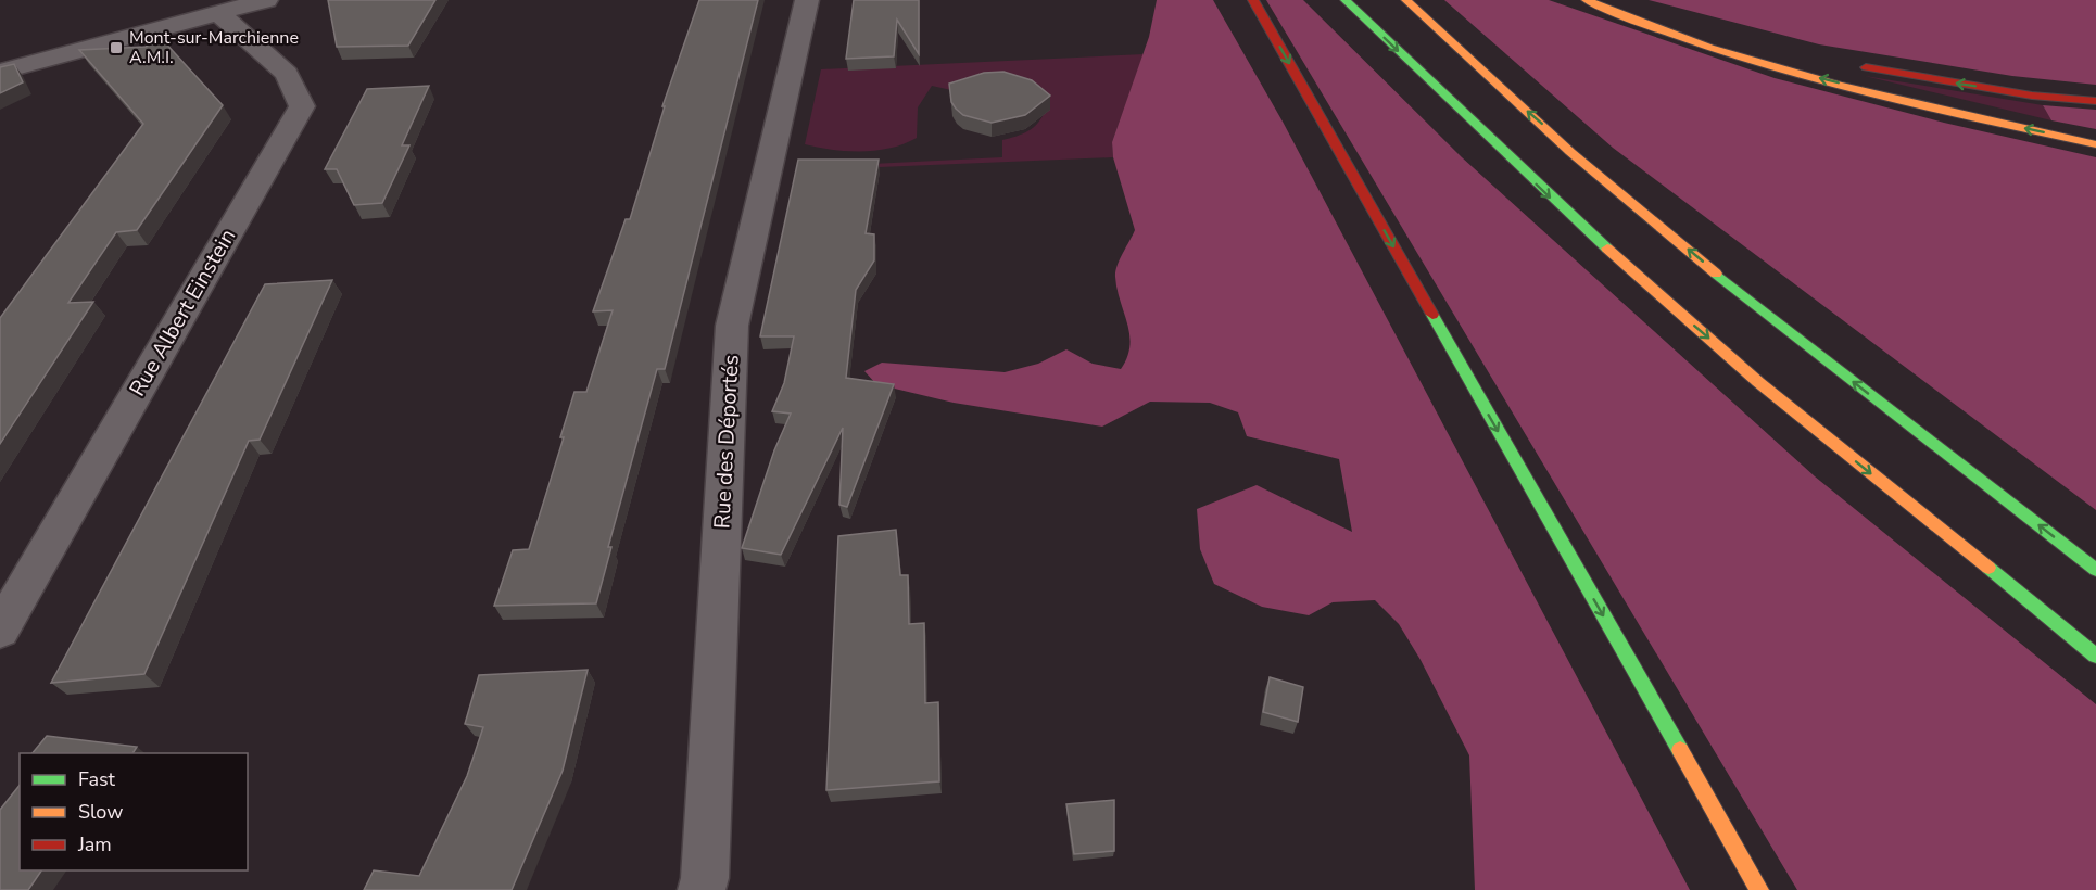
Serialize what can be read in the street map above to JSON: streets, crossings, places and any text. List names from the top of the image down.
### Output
{
  "streets": {
    "street": ["Rue Albert Einstein", "Rue des Déportés"]
  },
  "places": {
    "transit": ["Mont-sur-Marchienne A.M.I."]
  },
  "legend": ["Fast", "Slow", "Jam"]
}
